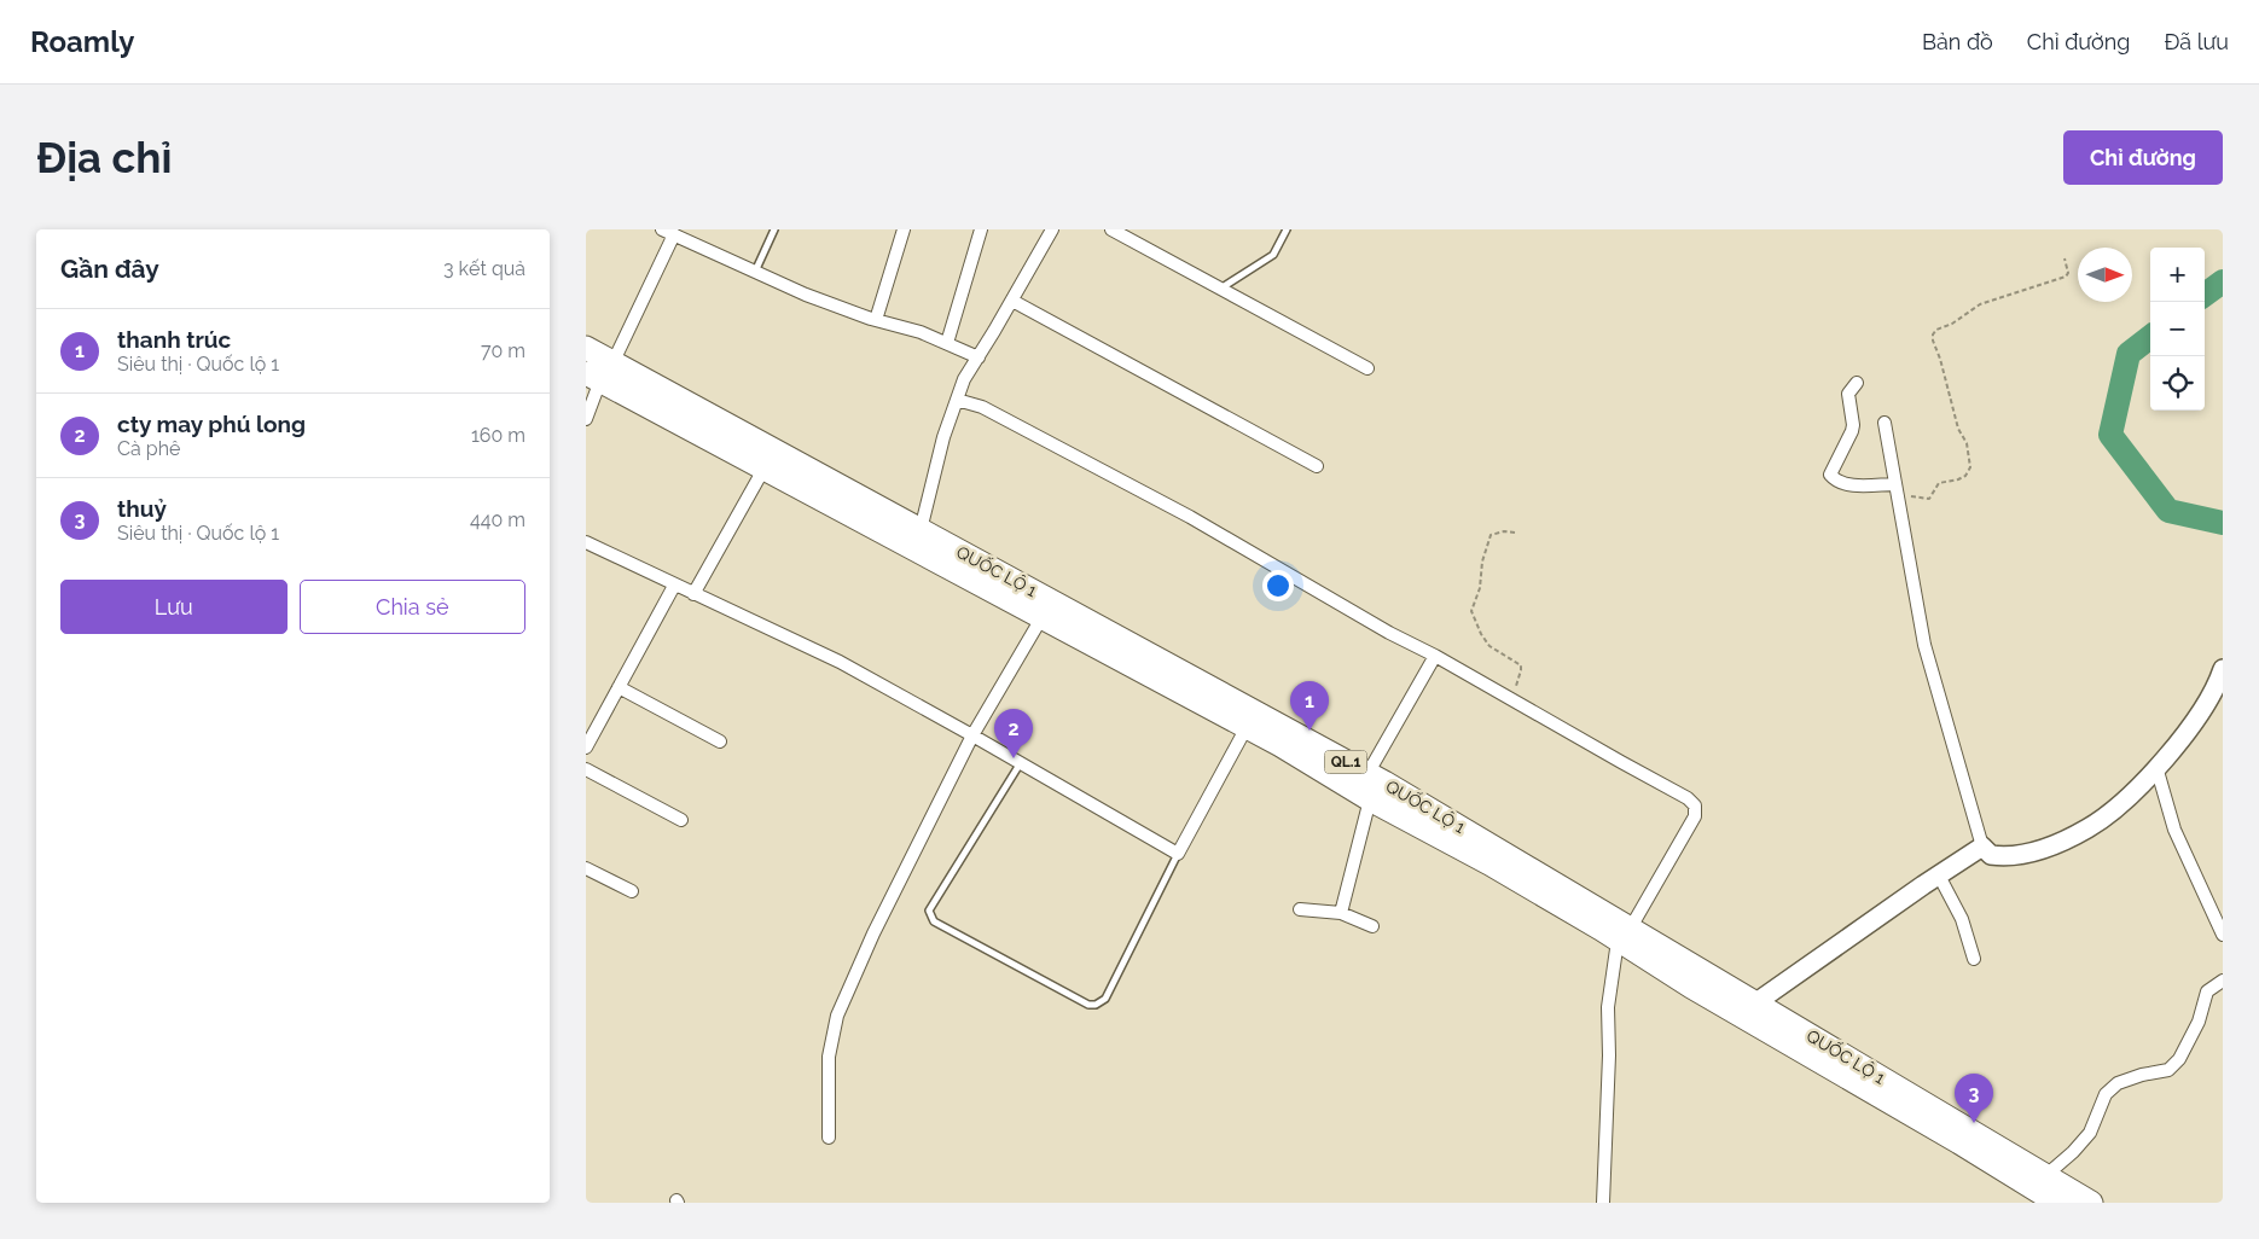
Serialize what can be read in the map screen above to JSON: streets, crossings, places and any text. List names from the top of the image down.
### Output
{
  "streets": {
    "highway": ["QUỐC LỘ 1", "QL.1"]
  },
  "north": "right",
  "page": {
    "header": "Roamly",
    "nav": ["Bản đồ", "Chỉ đường", "Đã lưu"],
    "buttons": [
      "Chỉ đường",
      ["Lưu", "Chia sẻ"]
    ],
    "title": "Địa chỉ",
    "heading": ["Gần đây", "3 kết quả"],
    "map_buttons": ["+", "−"],
    "list": [
      {
        "mark": "1",
        "name": "thanh trúc",
        "note": "Siêu thị · Quốc lộ 1",
        "value": "70 m"
      },
      {
        "mark": "2",
        "name": "cty may phú long",
        "note": "Cà phê",
        "value": "160 m"
      },
      {
        "mark": "3",
        "name": "thuỷ",
        "note": "Siêu thị · Quốc lộ 1",
        "value": "440 m"
      }
    ],
    "pins": ["1", "2", "3"]
  }
}
